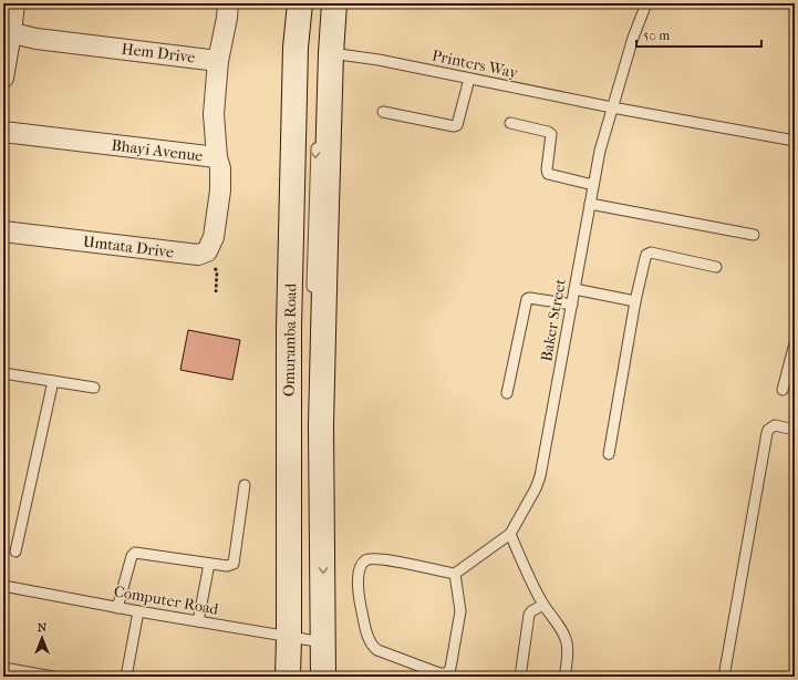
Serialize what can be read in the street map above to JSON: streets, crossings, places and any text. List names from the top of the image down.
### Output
{
  "streets": {
    "main road": ["Omuramba Road"],
    "street": ["Hem Drive", "Bhayi Avenue", "Umtata Drive"],
    "lane": ["Printers Way", "Baker Street", "Computer Road"]
  },
  "crossings": [
    ["Printers Way", "Baker Street"],
    ["Bhayi Avenue", "Umtata Drive"],
    ["Omuramba Road", "Computer Road"]
  ],
  "scale_bar": "50 m",
  "north": "top"
}
